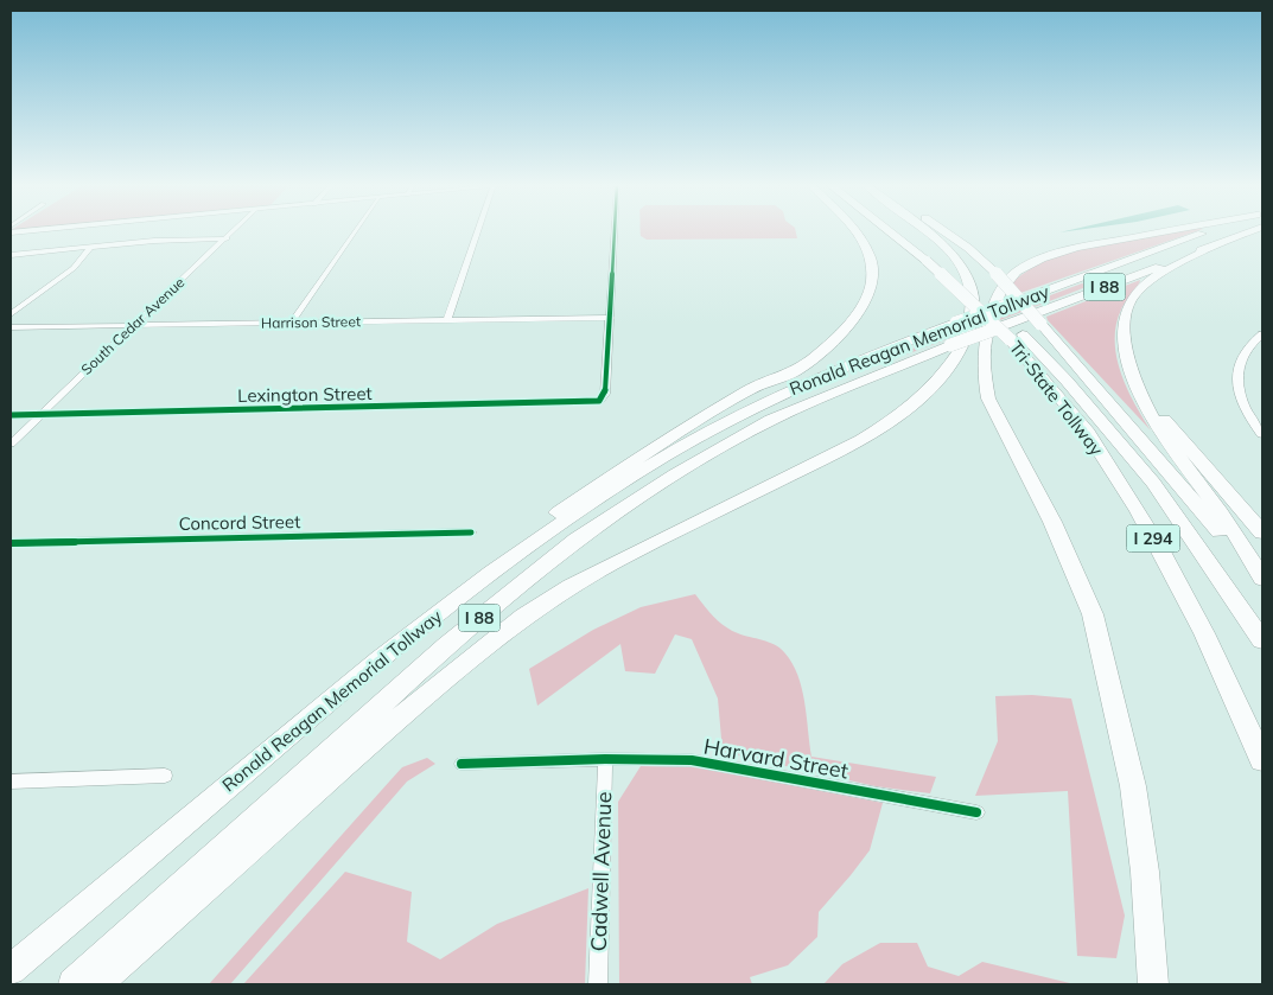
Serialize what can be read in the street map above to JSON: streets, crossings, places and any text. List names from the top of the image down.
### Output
{
  "streets": {
    "highway": [
      "I 88",
      "Ronald Reagan Memorial Tollway",
      "Tri-State Tollway",
      "I 294"
    ],
    "street": [
      "Harrison Street",
      "South Cedar Avenue",
      "Lexington Street",
      "Concord Street",
      "Harvard Street",
      "Cadwell Avenue"
    ]
  },
  "crossings": [
    ["Harrison Street", "South Cedar Avenue"],
    ["Harrison Street", "Lexington Street"],
    ["South Cedar Avenue", "Lexington Street"],
    ["Ronald Reagan Memorial Tollway", "Tri-State Tollway"],
    ["Harvard Street", "Cadwell Avenue"]
  ]
}
